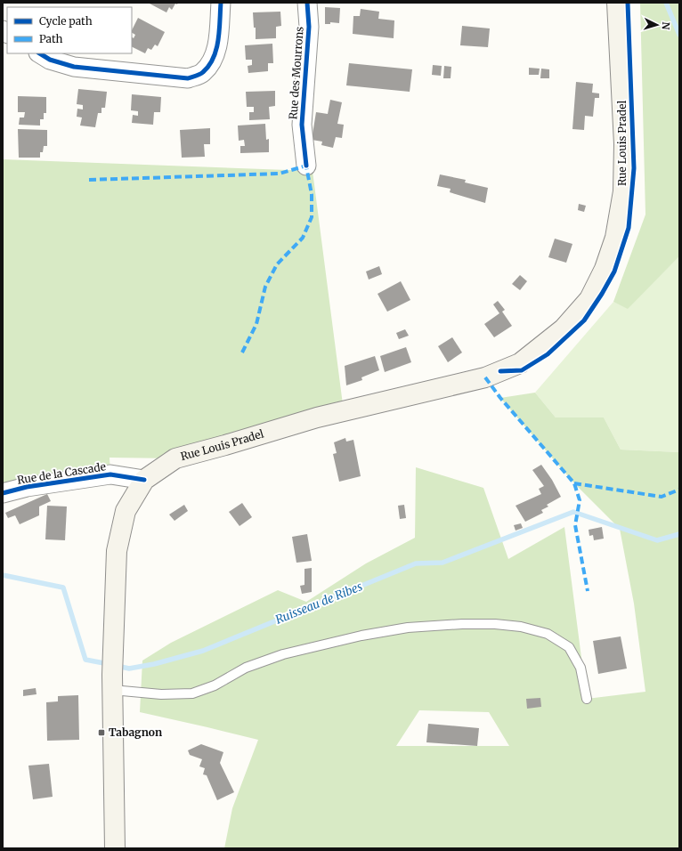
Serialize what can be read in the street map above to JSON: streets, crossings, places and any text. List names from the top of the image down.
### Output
{
  "streets": {
    "main road": ["Rue Louis Pradel"],
    "street": ["Rue des Mourrons", "Rue de la Cascade"]
  },
  "crossings": [
    ["Rue Louis Pradel", "Rue de la Cascade"]
  ],
  "water": ["Ruisseau de Ribes"],
  "places": {
    "transit": ["Tabagnon"]
  },
  "legend": ["Cycle path", "Path"],
  "north": "right"
}
